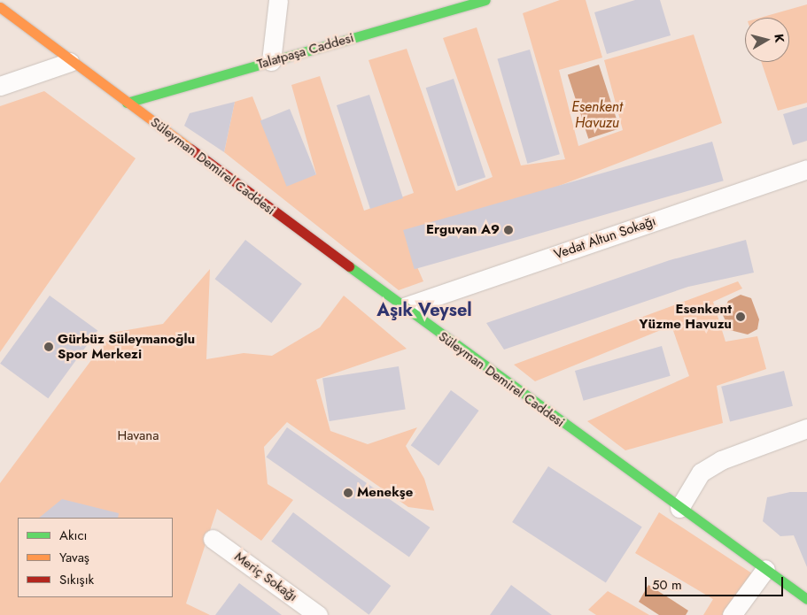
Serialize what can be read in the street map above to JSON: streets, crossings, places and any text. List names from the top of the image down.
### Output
{
  "streets": {
    "main road": ["Talatpaşa Caddesi", "Süleyman Demirel Caddesi"],
    "street": ["Vedat Altun Sokağı", "Meriç Sokağı"]
  },
  "crossings": [
    ["Talatpaşa Caddesi", "Süleyman Demirel Caddesi"],
    ["Süleyman Demirel Caddesi", "Vedat Altun Sokağı"]
  ],
  "districts": ["Aşık Veysel"],
  "water": ["Esenkent Havuzu"],
  "parks": ["Havana"],
  "places": [
    "Erguvan A9",
    "Esenkent Yüzme Havuzu",
    "Gürbüz Süleymanoğlu Spor Merkezi",
    "Menekşe"
  ],
  "legend": ["Akıcı", "Yavaş", "Sıkışık"],
  "scale_bar": "50 m",
  "north": "right"
}
